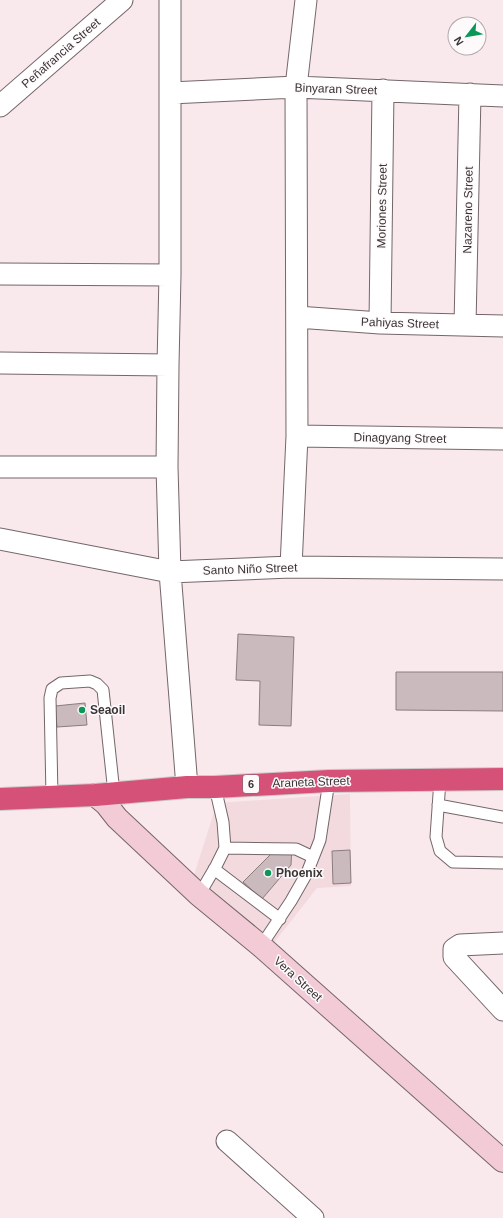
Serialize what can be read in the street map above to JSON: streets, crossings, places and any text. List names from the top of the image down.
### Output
{
  "streets": {
    "highway": ["Araneta Street", "6"],
    "street": [
      "Peñafrancia Street",
      "Binyaran Street",
      "Moriones Street",
      "Nazareno Street",
      "Pahiyas Street",
      "Dinagyang Street",
      "Santo Niño Street",
      "Vera Street"
    ]
  },
  "crossings": [
    ["Binyaran Street", "Moriones Street"],
    ["Binyaran Street", "Nazareno Street"],
    ["Moriones Street", "Pahiyas Street"],
    ["Nazareno Street", "Pahiyas Street"],
    ["Araneta Street", "Vera Street"]
  ],
  "places": ["Seaoil", "Phoenix"],
  "north": "bottom left"
}
